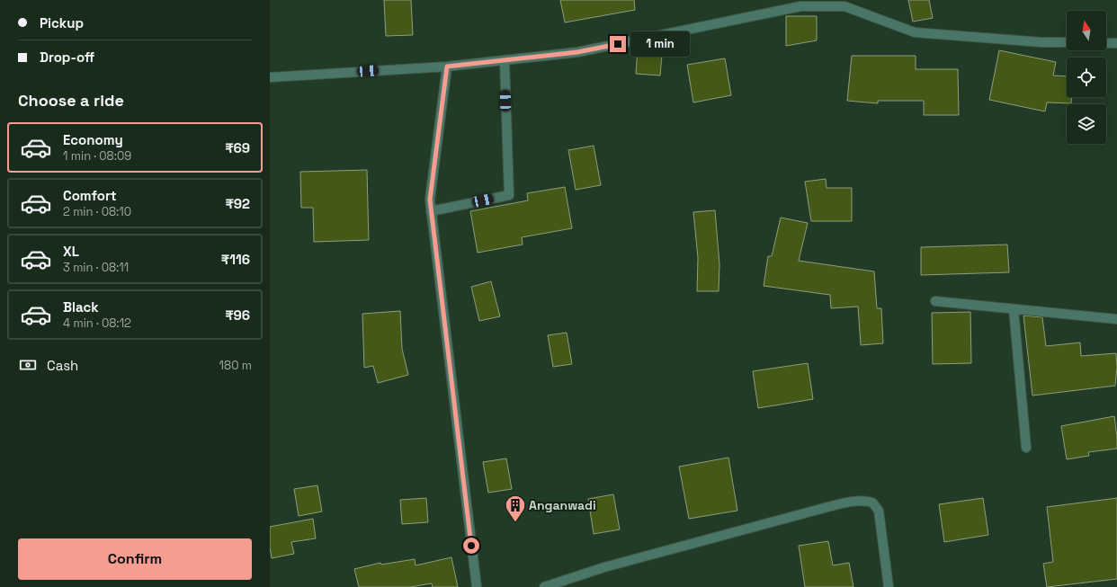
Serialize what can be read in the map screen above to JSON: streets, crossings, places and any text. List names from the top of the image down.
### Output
{
  "places": {
    "building": ["Anganwadi"]
  },
  "north": "top",
  "page": {
    "banner": ["Pickup", "Drop-off"],
    "bubble": "1 min",
    "heading": "Choose a ride",
    "list": [
      {
        "name": "Economy",
        "note": "1 min · 08:09",
        "value": "₹69"
      },
      {
        "name": "Comfort",
        "note": "2 min · 08:10",
        "value": "₹92"
      },
      {
        "name": "XL",
        "note": "3 min · 08:11",
        "value": "₹116"
      },
      {
        "name": "Black",
        "note": "4 min · 08:12",
        "value": "₹96"
      }
    ],
    "pay": ["Cash", "180 m"],
    "buttons": "Confirm"
  }
}
